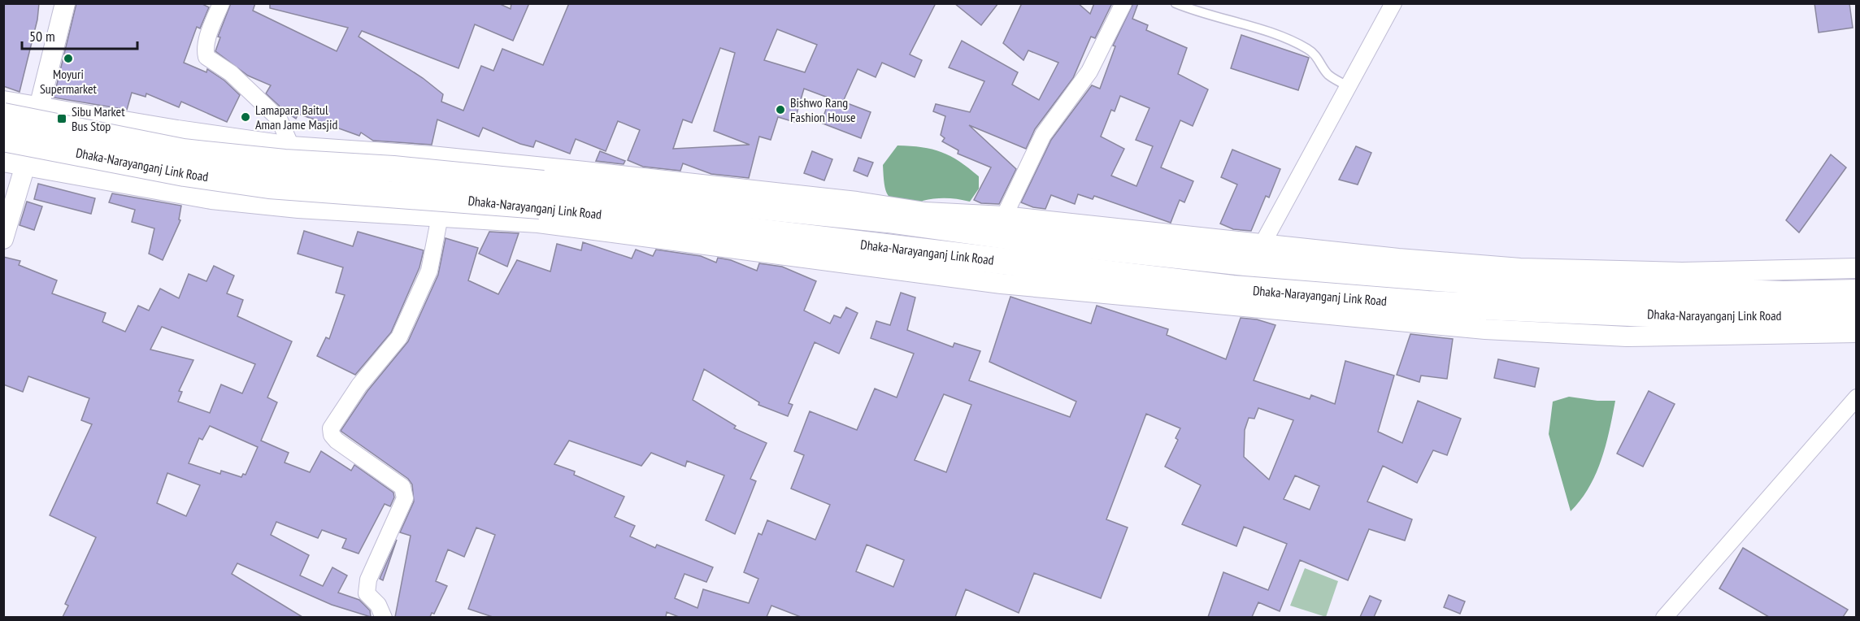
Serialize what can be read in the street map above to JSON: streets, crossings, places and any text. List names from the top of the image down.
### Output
{
  "streets": {
    "main road": ["Dhaka-Narayanganj Link Road"]
  },
  "places": {
    "other": ["Moyuri Supermarket", "Bishwo Rang Fashion House", "Lamapara Baitul Aman Jame Masjid"],
    "transit": ["Sibu Market Bus Stop"]
  },
  "scale_bar": "50 m"
}
